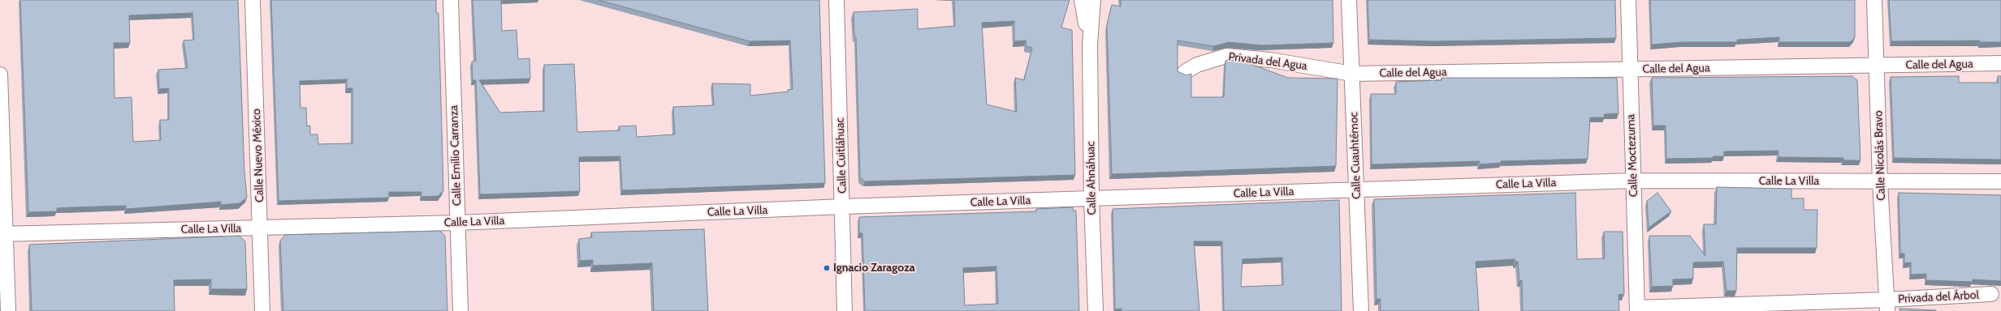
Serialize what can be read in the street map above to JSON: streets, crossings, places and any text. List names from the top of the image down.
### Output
{
  "streets": {
    "street": [
      "Privada del Agua",
      "Calle del Agua",
      "Calle Nuevo México",
      "Calle Emilio Carranza",
      "Calle Cuitláhuac",
      "Calle Cuauhtémoc",
      "Calle Moctezuma",
      "Calle Nicolás Bravo",
      "Calle Ahnáhuac",
      "Calle La Villa",
      "Privada del Árbol"
    ]
  },
  "crossings": [
    ["Privada del Agua", "Calle del Agua"],
    ["Privada del Agua", "Calle Cuauhtémoc"],
    ["Calle del Agua", "Calle Cuauhtémoc"],
    ["Calle del Agua", "Calle Moctezuma"],
    ["Calle del Agua", "Calle Nicolás Bravo"],
    ["Calle Nuevo México", "Calle La Villa"],
    ["Calle Emilio Carranza", "Calle La Villa"],
    ["Calle Cuitláhuac", "Calle La Villa"],
    ["Calle Cuauhtémoc", "Calle La Villa"],
    ["Calle Moctezuma", "Calle La Villa"],
    ["Calle Moctezuma", "Privada del Árbol"],
    ["Calle Nicolás Bravo", "Calle La Villa"],
    ["Calle Nicolás Bravo", "Privada del Árbol"],
    ["Calle Ahnáhuac", "Calle La Villa"]
  ],
  "places": ["Ignacio Zaragoza"]
}
